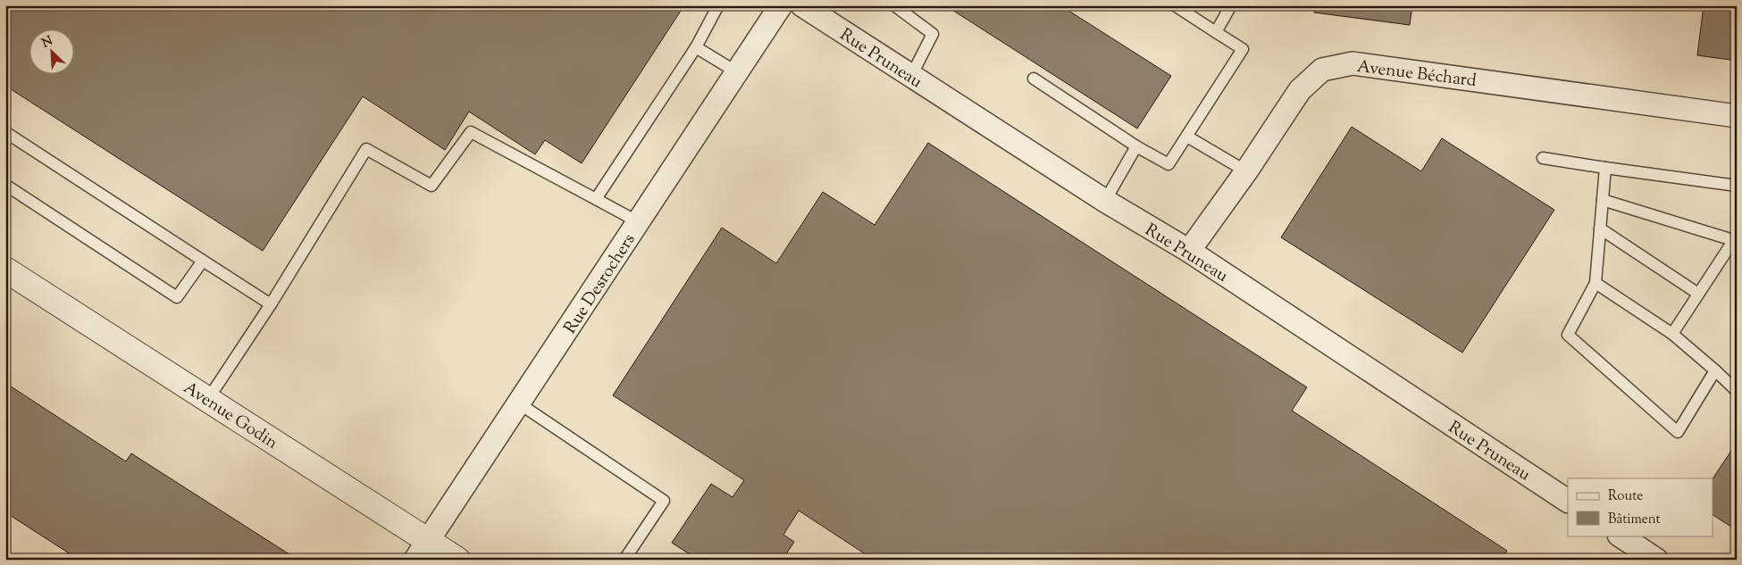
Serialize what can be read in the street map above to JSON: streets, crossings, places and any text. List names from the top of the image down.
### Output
{
  "streets": {
    "street": [
      "Rue Pruneau",
      "Avenue Béchard",
      "Rue Desrochers",
      "Avenue Godin"
    ]
  },
  "crossings": [
    ["Rue Pruneau", "Avenue Béchard"],
    ["Rue Desrochers", "Avenue Godin"]
  ],
  "legend": ["Route", "Bâtiment"],
  "north": "top left"
}
